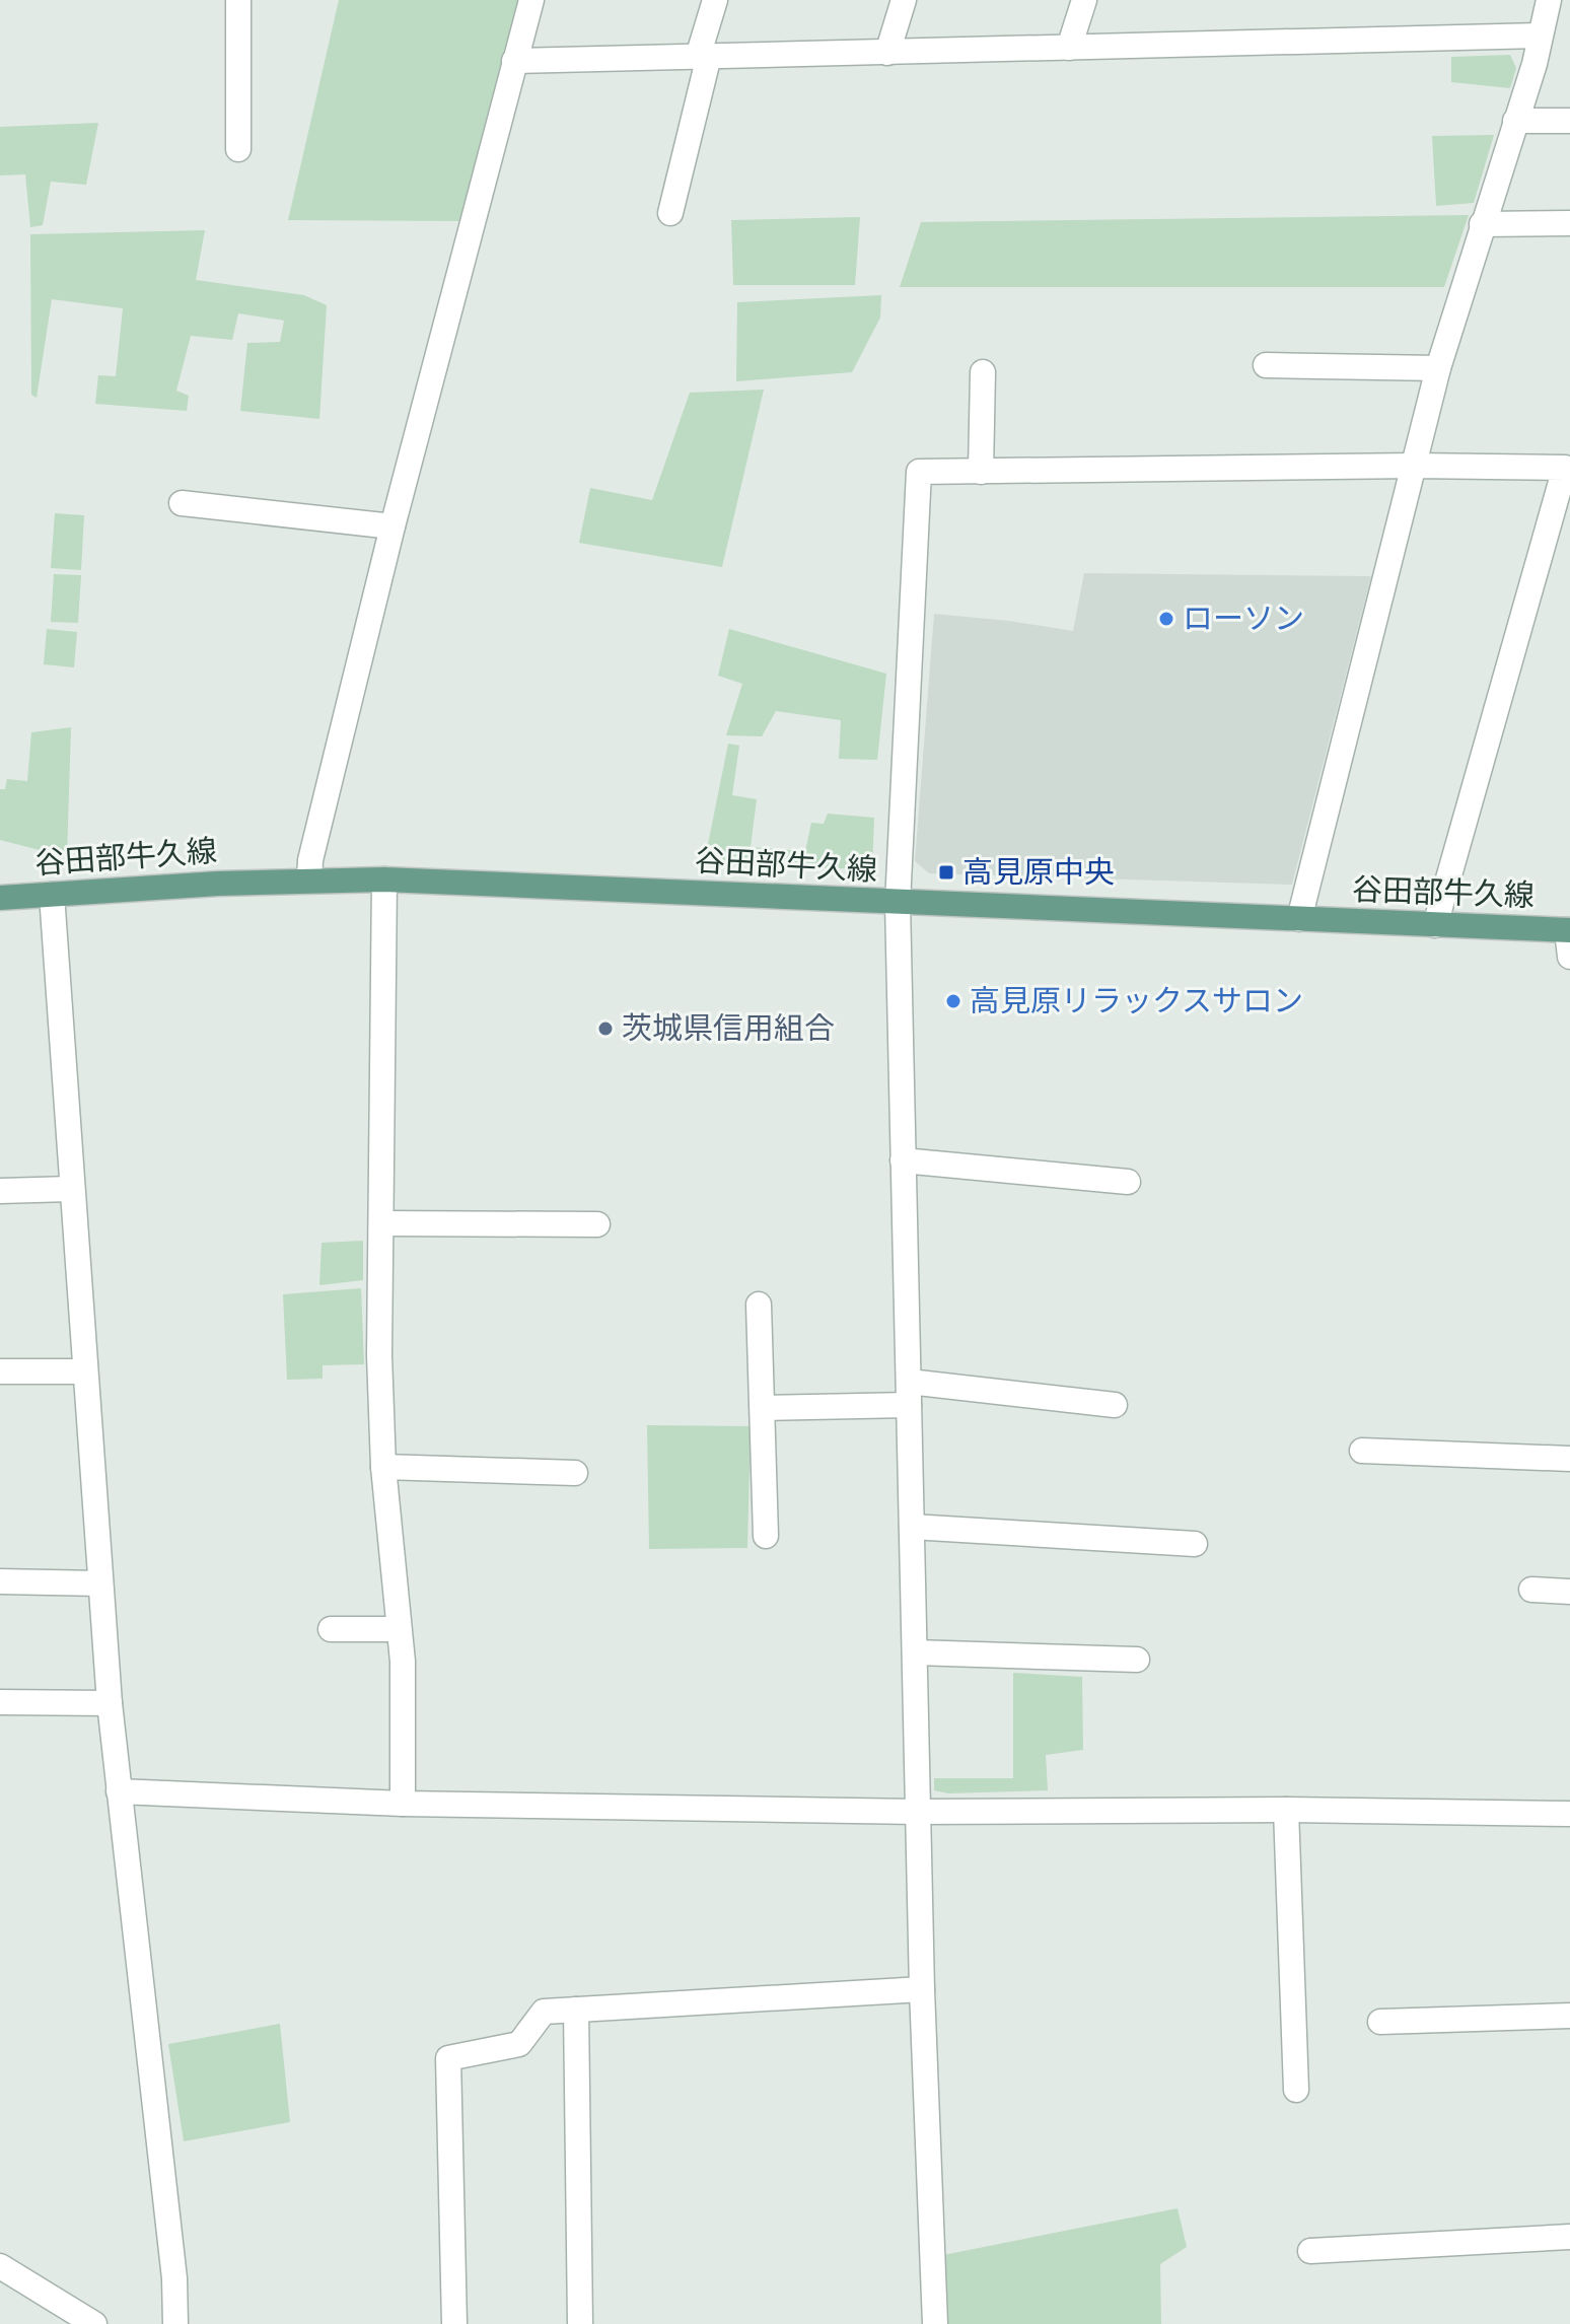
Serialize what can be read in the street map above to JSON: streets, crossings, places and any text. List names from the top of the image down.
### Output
{
  "streets": {
    "main road": ["谷田部牛久線"]
  },
  "places": {
    "other": ["ローソン", "高見原リラックスサロン", "茨城県信用組合"],
    "transit": ["高見原中央"]
  }
}
